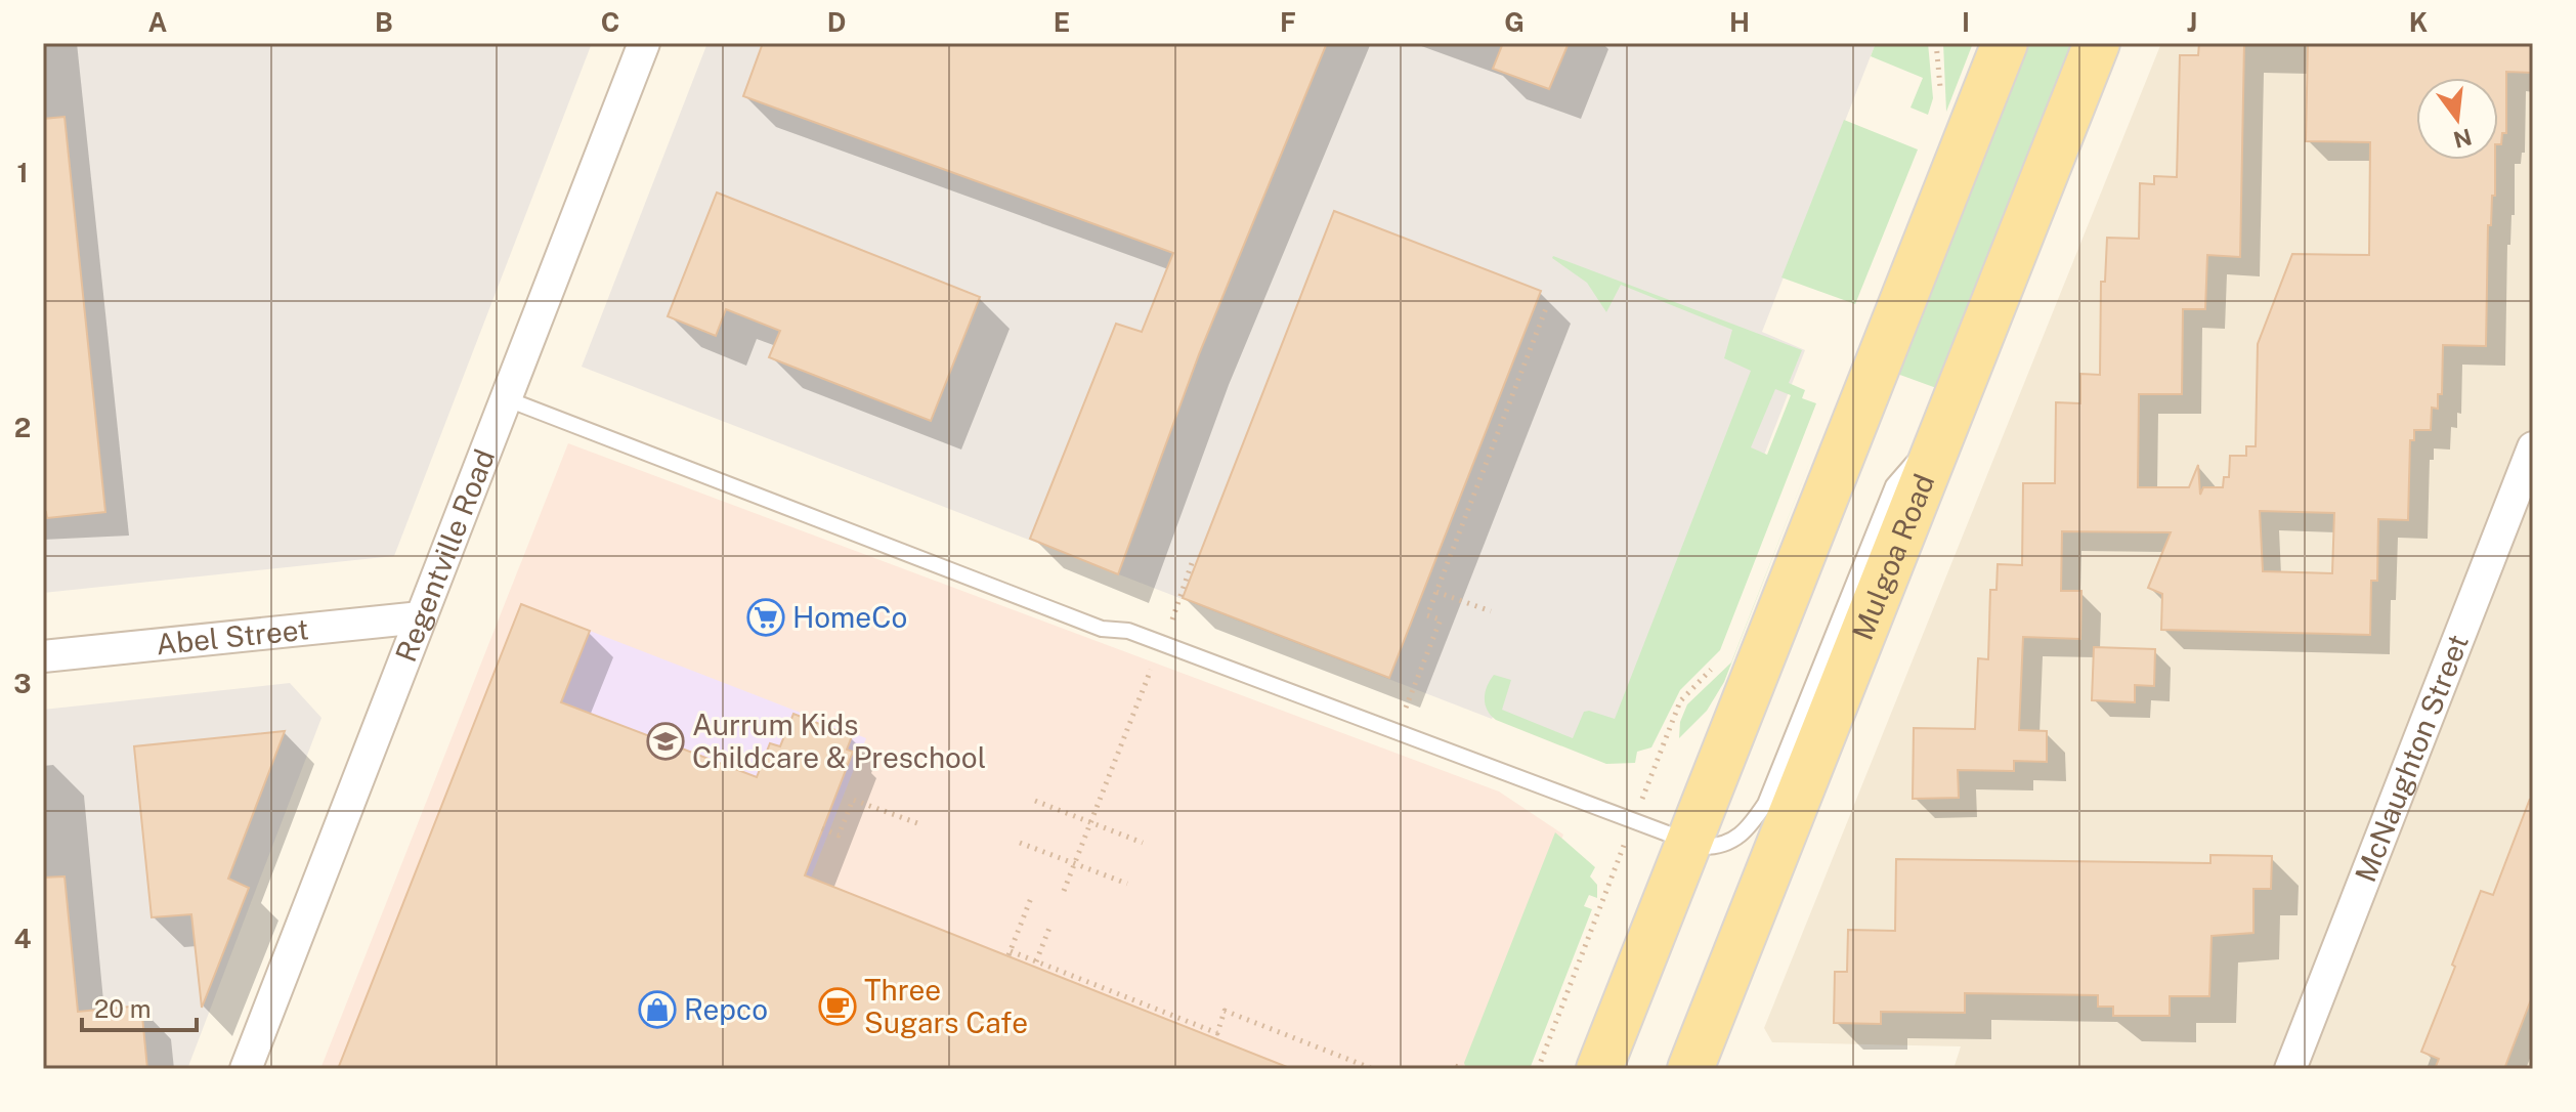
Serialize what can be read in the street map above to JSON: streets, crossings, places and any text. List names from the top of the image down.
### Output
{
  "streets": {
    "main road": ["Mulgoa Road"],
    "street": ["Regentville Road", "Abel Street", "McNaughton Street"]
  },
  "crossings": [
    ["Regentville Road", "Abel Street"]
  ],
  "places": {
    "supermarket": ["HomeCo"],
    "school or university": ["Aurrum Kids Childcare & Preschool"],
    "cafe": ["Three Sugars Cafe"],
    "shop": ["Repco"]
  },
  "scale_bar": "20 m",
  "north": "bottom",
  "grid": {
    "columns": [
      "A",
      "B",
      "C",
      "D",
      "E",
      "F",
      "G",
      "H",
      "I",
      "J",
      "K"
    ],
    "rows": [
      "1",
      "2",
      "3",
      "4"
    ]
  }
}
